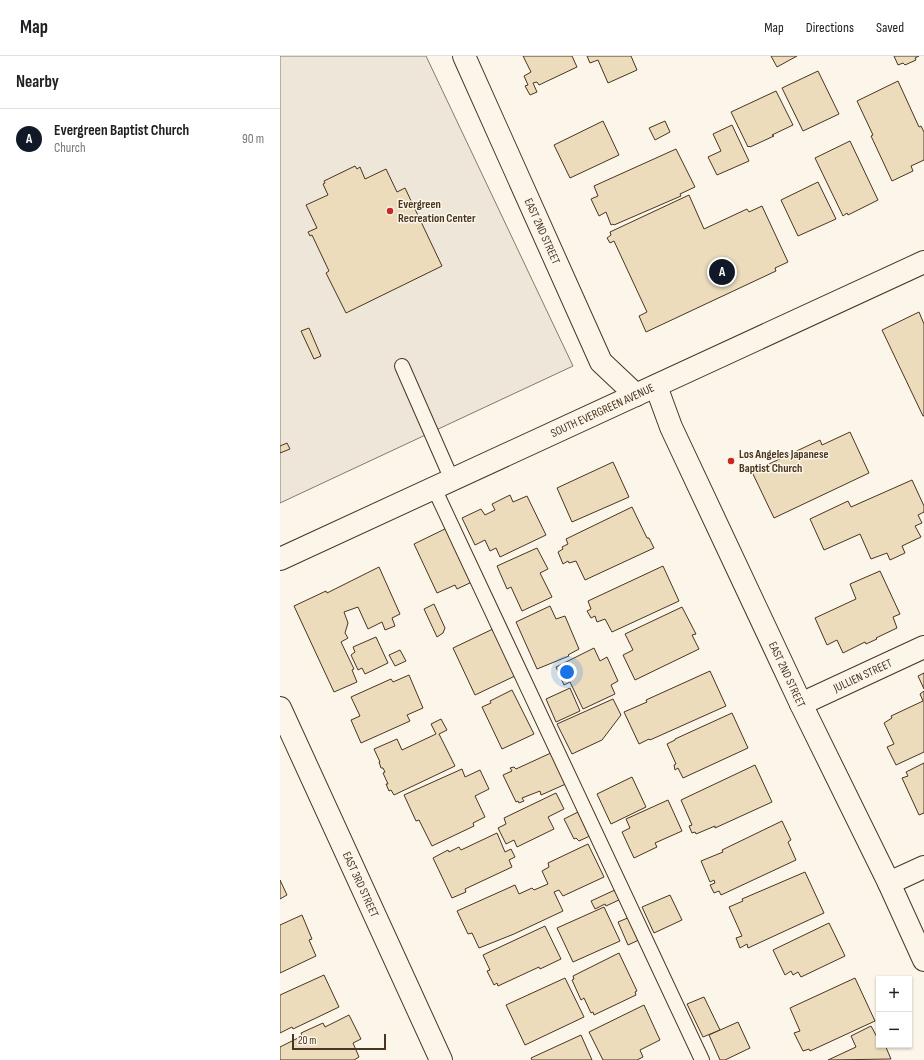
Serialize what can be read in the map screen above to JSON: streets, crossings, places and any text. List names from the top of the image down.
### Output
{
  "streets": {
    "street": [
      "EAST 2ND STREET",
      "SOUTH EVERGREEN AVENUE",
      "JULLIEN STREET",
      "EAST 3RD STREET"
    ]
  },
  "crossings": [
    ["EAST 2ND STREET", "SOUTH EVERGREEN AVENUE"],
    ["EAST 2ND STREET", "JULLIEN STREET"]
  ],
  "places": ["Evergreen Recreation Center", "Los Angeles Japanese Baptist Church"],
  "scale_bar": "20 m",
  "page": {
    "header": "Map",
    "nav": ["Map", "Directions", "Saved"],
    "heading": "Nearby",
    "list": [
      {
        "mark": "A",
        "name": "Evergreen Baptist Church",
        "note": "Church",
        "value": "90 m"
      }
    ],
    "pins": "A",
    "map_buttons": ["+", "−"],
    "scale": "20 m"
  }
}
